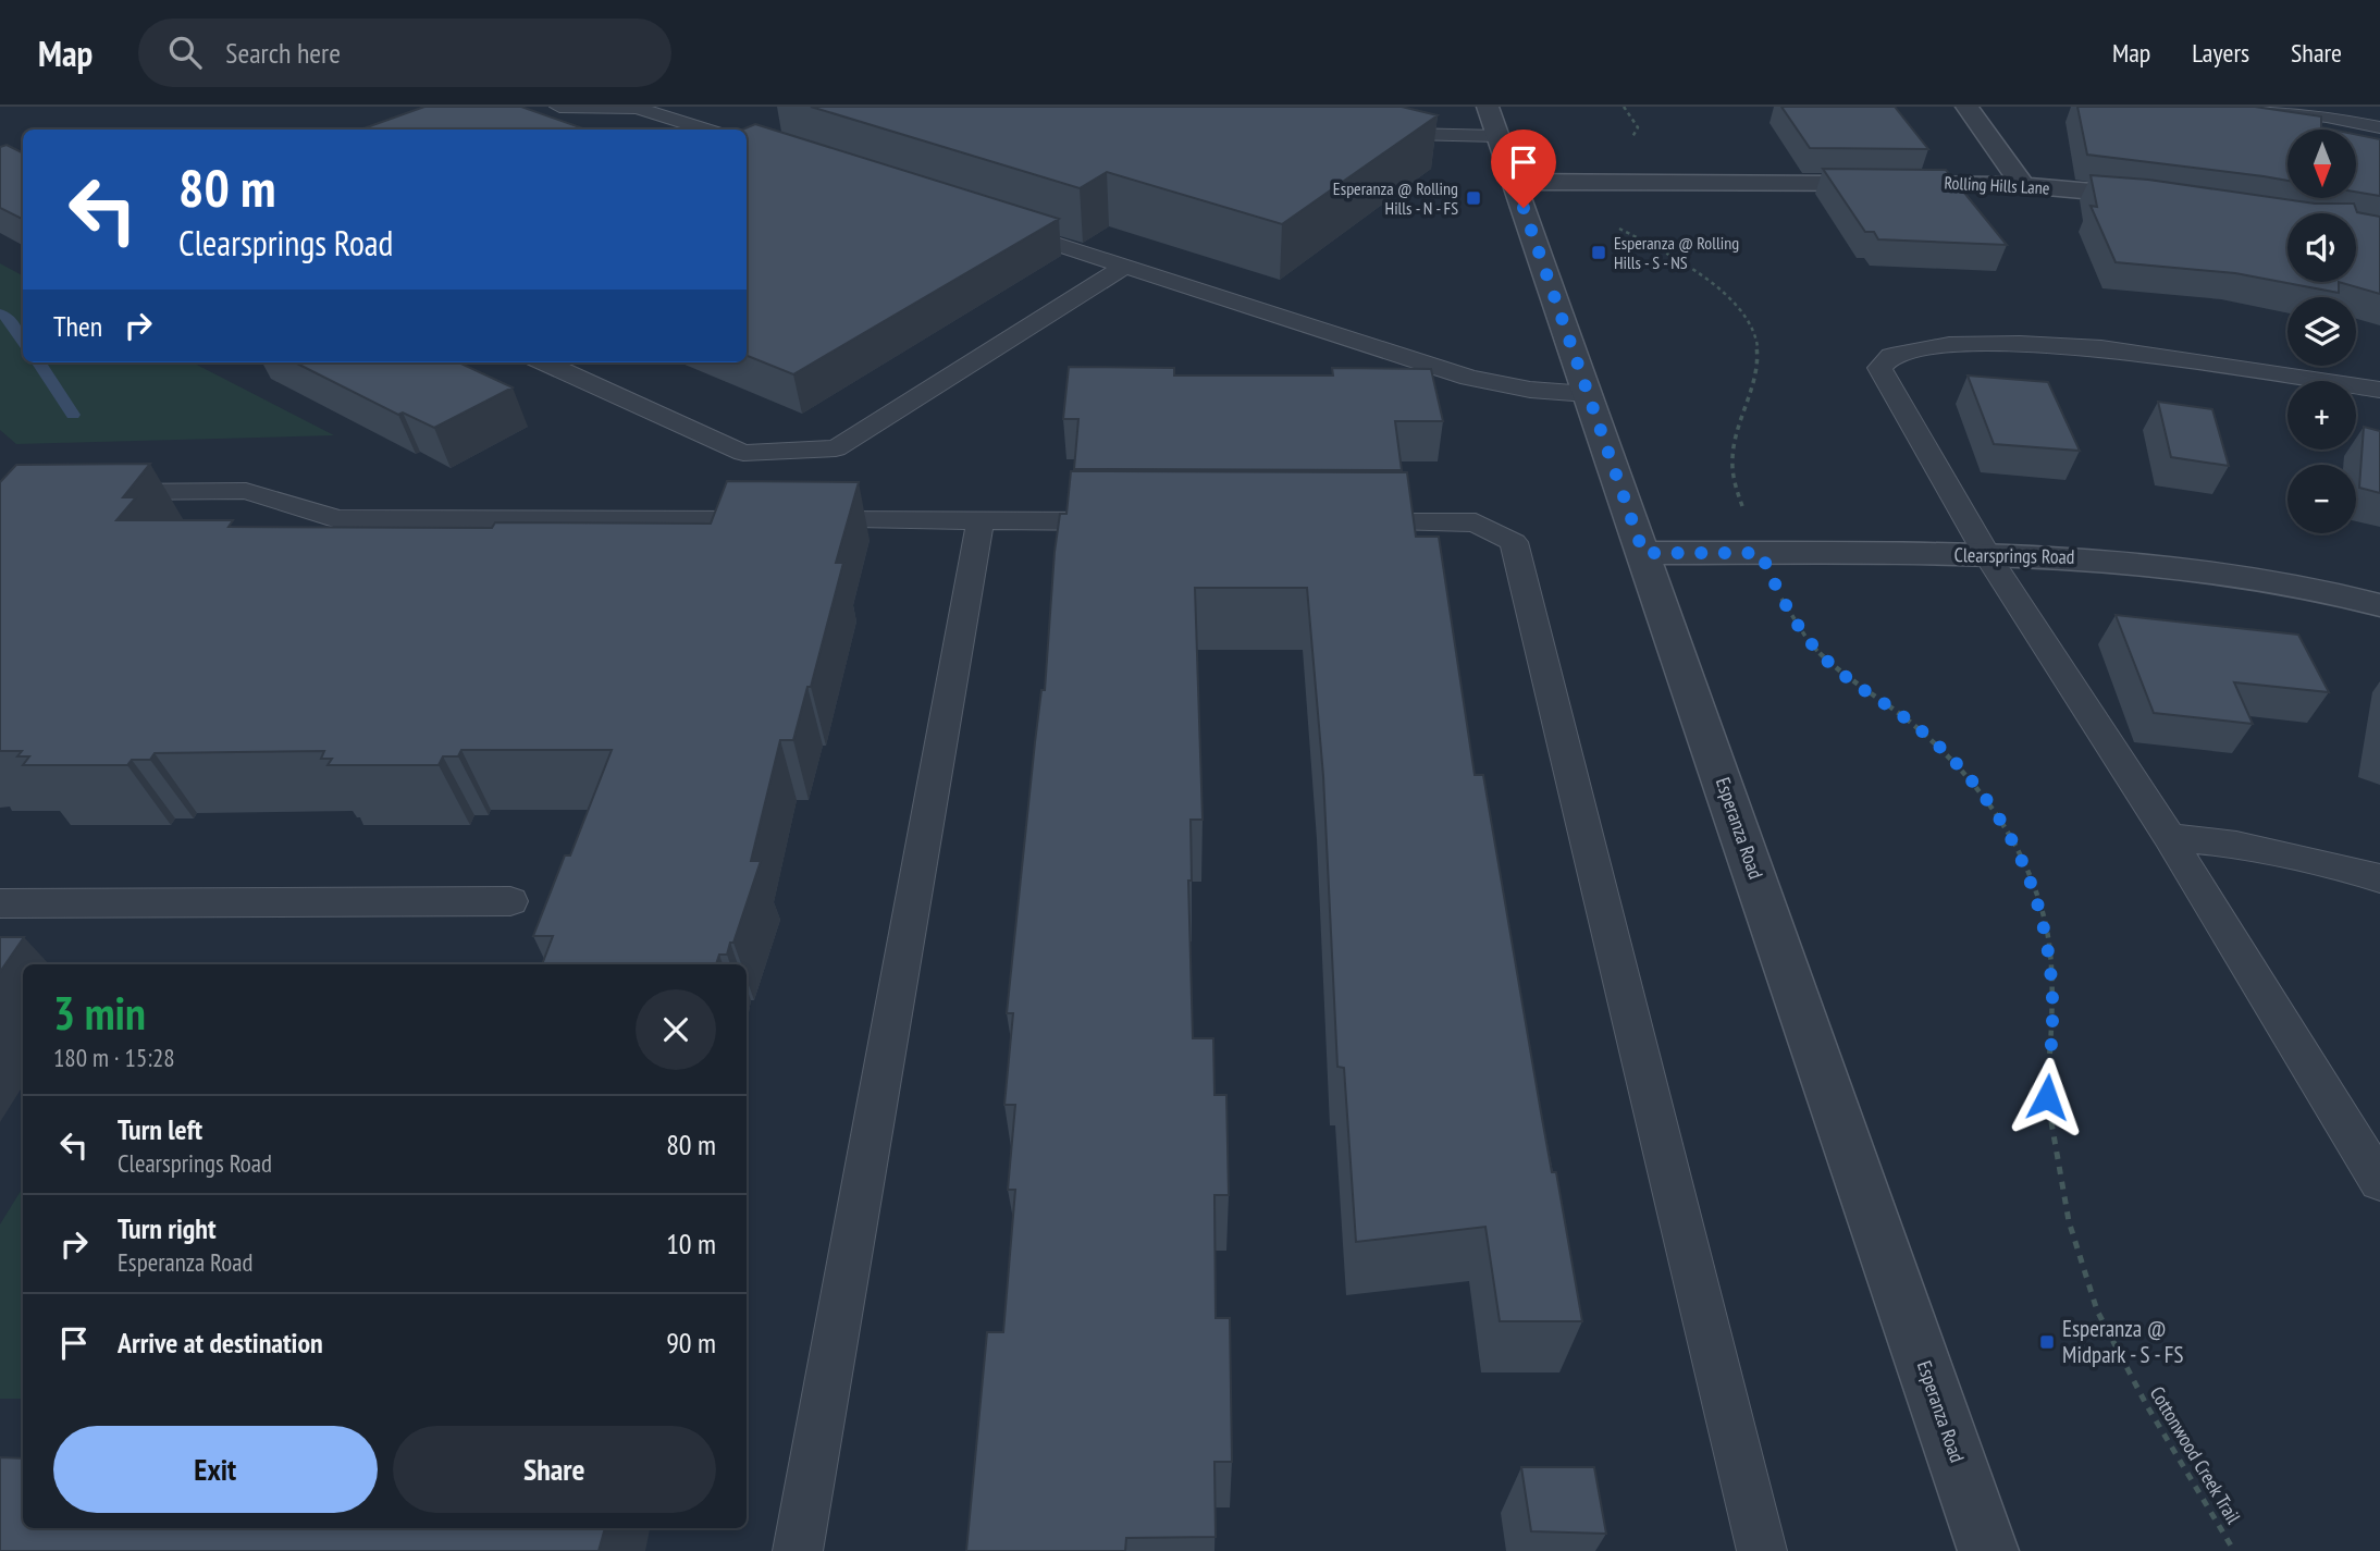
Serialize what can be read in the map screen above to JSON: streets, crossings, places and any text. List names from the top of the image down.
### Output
{
  "streets": {
    "street": ["Rolling Hills Lane", "Clearsprings Road", "Esperanza Road"],
    "path": ["Cottonwood Creek Trail"]
  },
  "crossings": [
    ["Rolling Hills Lane", "Esperanza Road"],
    ["Rolling Hills Lane", "Cottonwood Creek Trail"],
    ["Clearsprings Road", "Esperanza Road"],
    ["Clearsprings Road", "Cottonwood Creek Trail"]
  ],
  "places": {
    "transit": ["Esperanza @ Rolling Hills - N - FS", "Esperanza @ Rolling Hills - S - NS", "Esperanza @ Midpark - S - FS"]
  },
  "north": "bottom",
  "page": {
    "header": "Map",
    "search": "Search here",
    "nav": ["Map", "Layers", "Share"],
    "map_buttons": ["+", "−"],
    "turn": ["80 m", "Clearsprings Road"],
    "then": "Then",
    "heading": ["3 min", "180 m · 15:28"],
    "list": [
      {
        "name": "Turn left",
        "note": "Clearsprings Road",
        "value": "80 m"
      },
      {
        "name": "Turn right",
        "note": "Esperanza Road",
        "value": "10 m"
      },
      {
        "name": "Arrive at destination",
        "value": "90 m"
      }
    ],
    "buttons": ["Exit", "Share"]
  }
}
